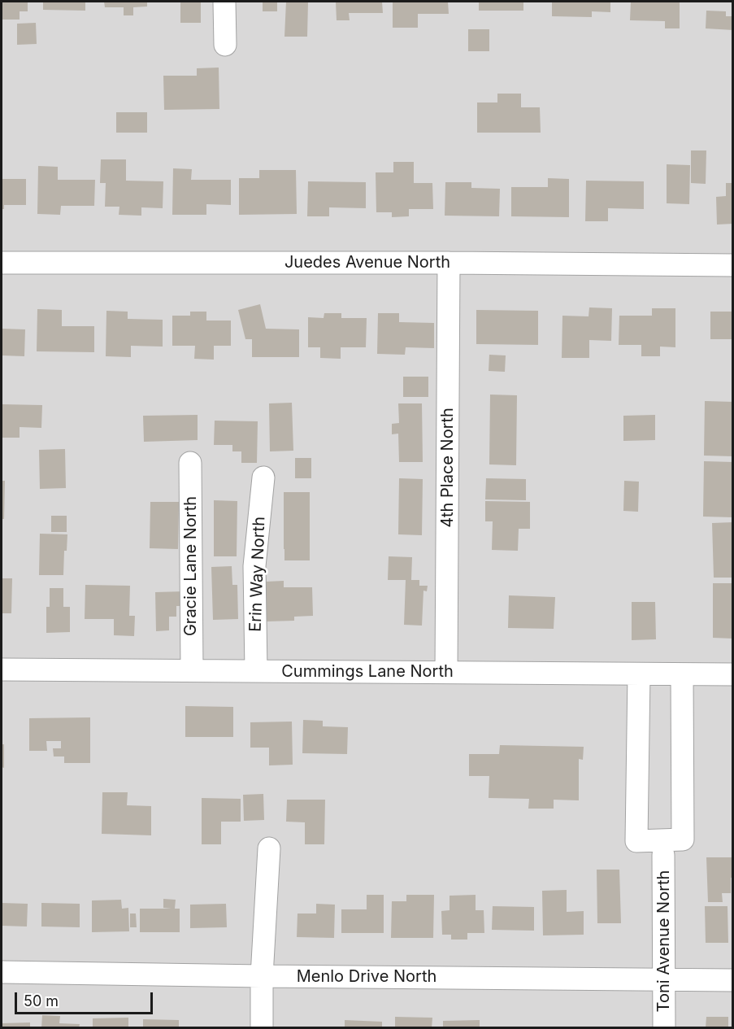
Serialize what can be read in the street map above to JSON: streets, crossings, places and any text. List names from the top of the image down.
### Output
{
  "streets": {
    "street": [
      "Juedes Avenue North",
      "4th Place North",
      "Gracie Lane North",
      "Erin Way North",
      "Cummings Lane North",
      "Toni Avenue North",
      "Menlo Drive North"
    ]
  },
  "crossings": [
    ["Juedes Avenue North", "4th Place North"],
    ["4th Place North", "Cummings Lane North"],
    ["Gracie Lane North", "Cummings Lane North"],
    ["Erin Way North", "Cummings Lane North"],
    ["Toni Avenue North", "Menlo Drive North"]
  ],
  "scale_bar": "50 m"
}
